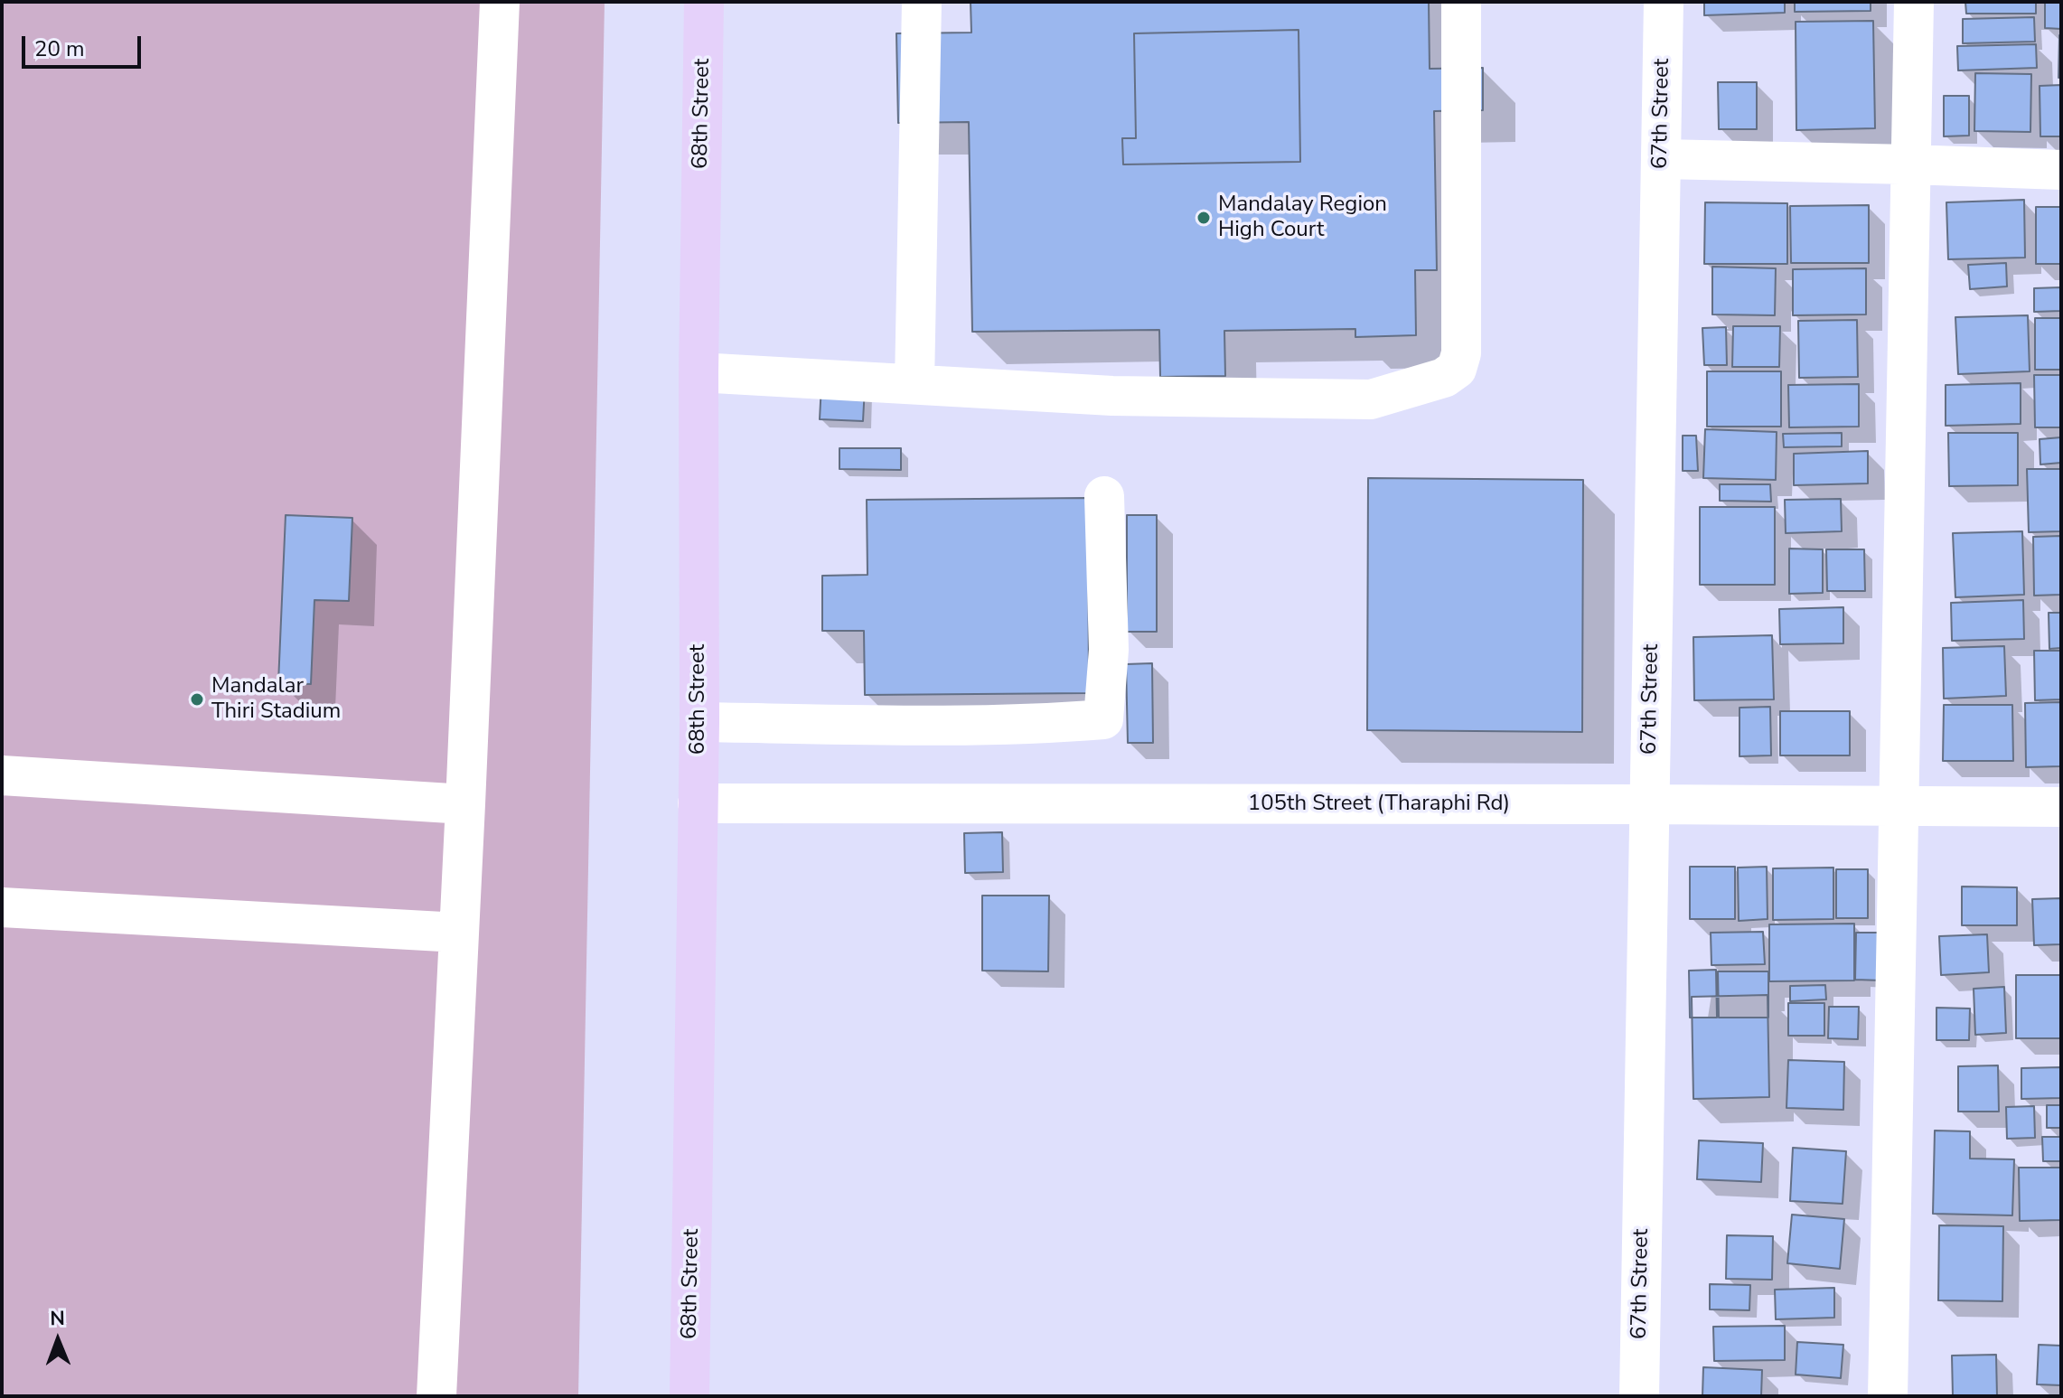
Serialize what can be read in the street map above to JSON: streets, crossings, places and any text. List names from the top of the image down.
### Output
{
  "streets": {
    "main road": ["68th Street"],
    "street": ["67th Street", "105th Street (Tharaphi Rd)"]
  },
  "crossings": [
    ["68th Street", "105th Street (Tharaphi Rd)"],
    ["67th Street", "105th Street (Tharaphi Rd)"]
  ],
  "places": ["Mandalay Region High Court", "Mandalar Thiri Stadium"],
  "scale_bar": "20 m",
  "north": "top"
}
